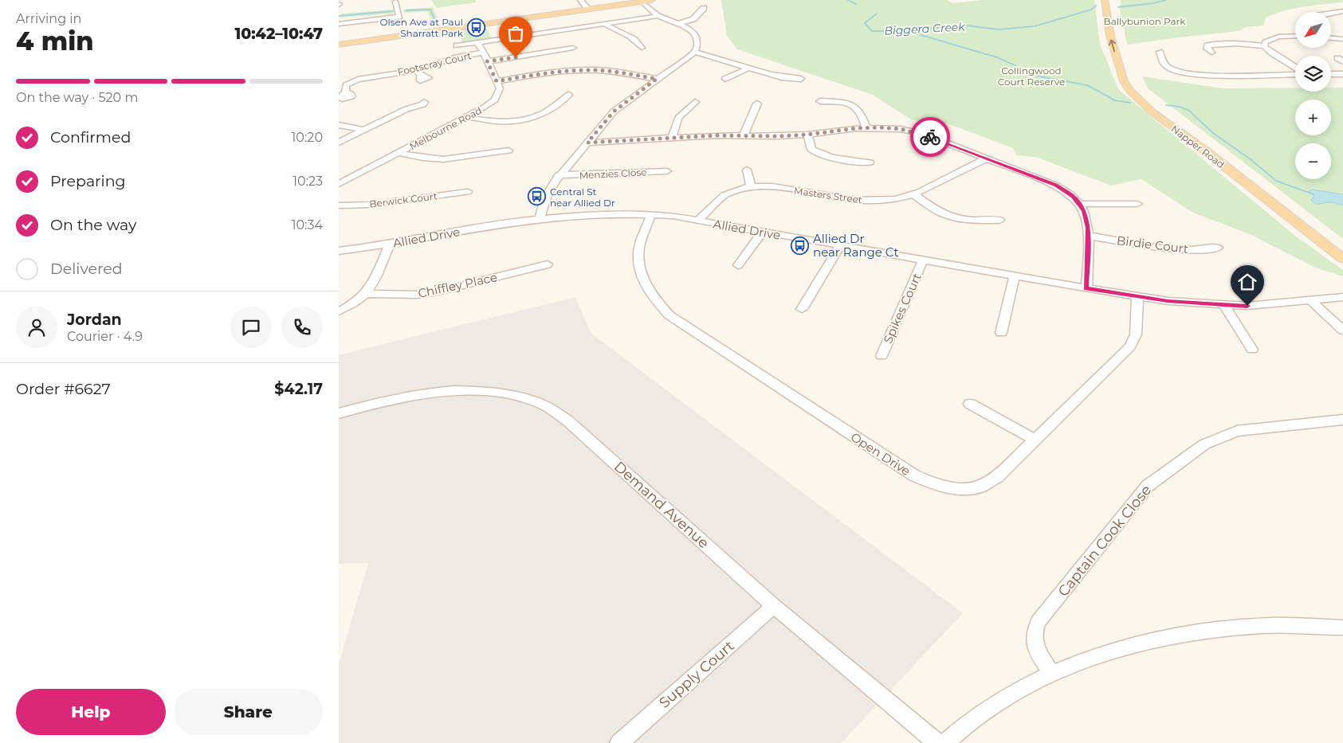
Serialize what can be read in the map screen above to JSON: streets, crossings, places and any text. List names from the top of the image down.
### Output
{
  "streets": {
    "main road": ["Napper Road"],
    "street": [
      "Footscray Court",
      "Melbourne Road",
      "Menzies Close",
      "Masters Street",
      "Berwick Court",
      "Allied Drive",
      "Birdie Court",
      "Chiffley Place",
      "Spikes Court",
      "Open Drive",
      "Demand Avenue",
      "Captain Cook Close",
      "Supply Court"
    ]
  },
  "crossings": [
    ["Footscray Court", "Melbourne Road"],
    ["Masters Street", "Allied Drive"],
    ["Allied Drive", "Spikes Court"],
    ["Allied Drive", "Open Drive"],
    ["Demand Avenue", "Supply Court"]
  ],
  "water": ["Biggera Creek"],
  "parks": ["Ballybunion Park", "Collingwood Court Reserve"],
  "places": {
    "bus stop": ["Olsen Ave at Paul Sharratt Park", "Central St near Allied Dr", "Allied Dr near Range Ct"]
  },
  "north": "bottom left",
  "page": {
    "heading": ["4 min", "Arriving in", "10:42–10:47"],
    "panel": [
      "Jordan",
      "Courier · 4.9",
      "Order #6627",
      "$42.17"
    ],
    "map_buttons": ["+", "−"],
    "bar": "On the way · 520 m",
    "list": [
      ["Confirmed", "10:20"],
      ["Preparing", "10:23"],
      ["On the way", "10:34"],
      "Delivered"
    ],
    "buttons": ["Help", "Share"]
  }
}
